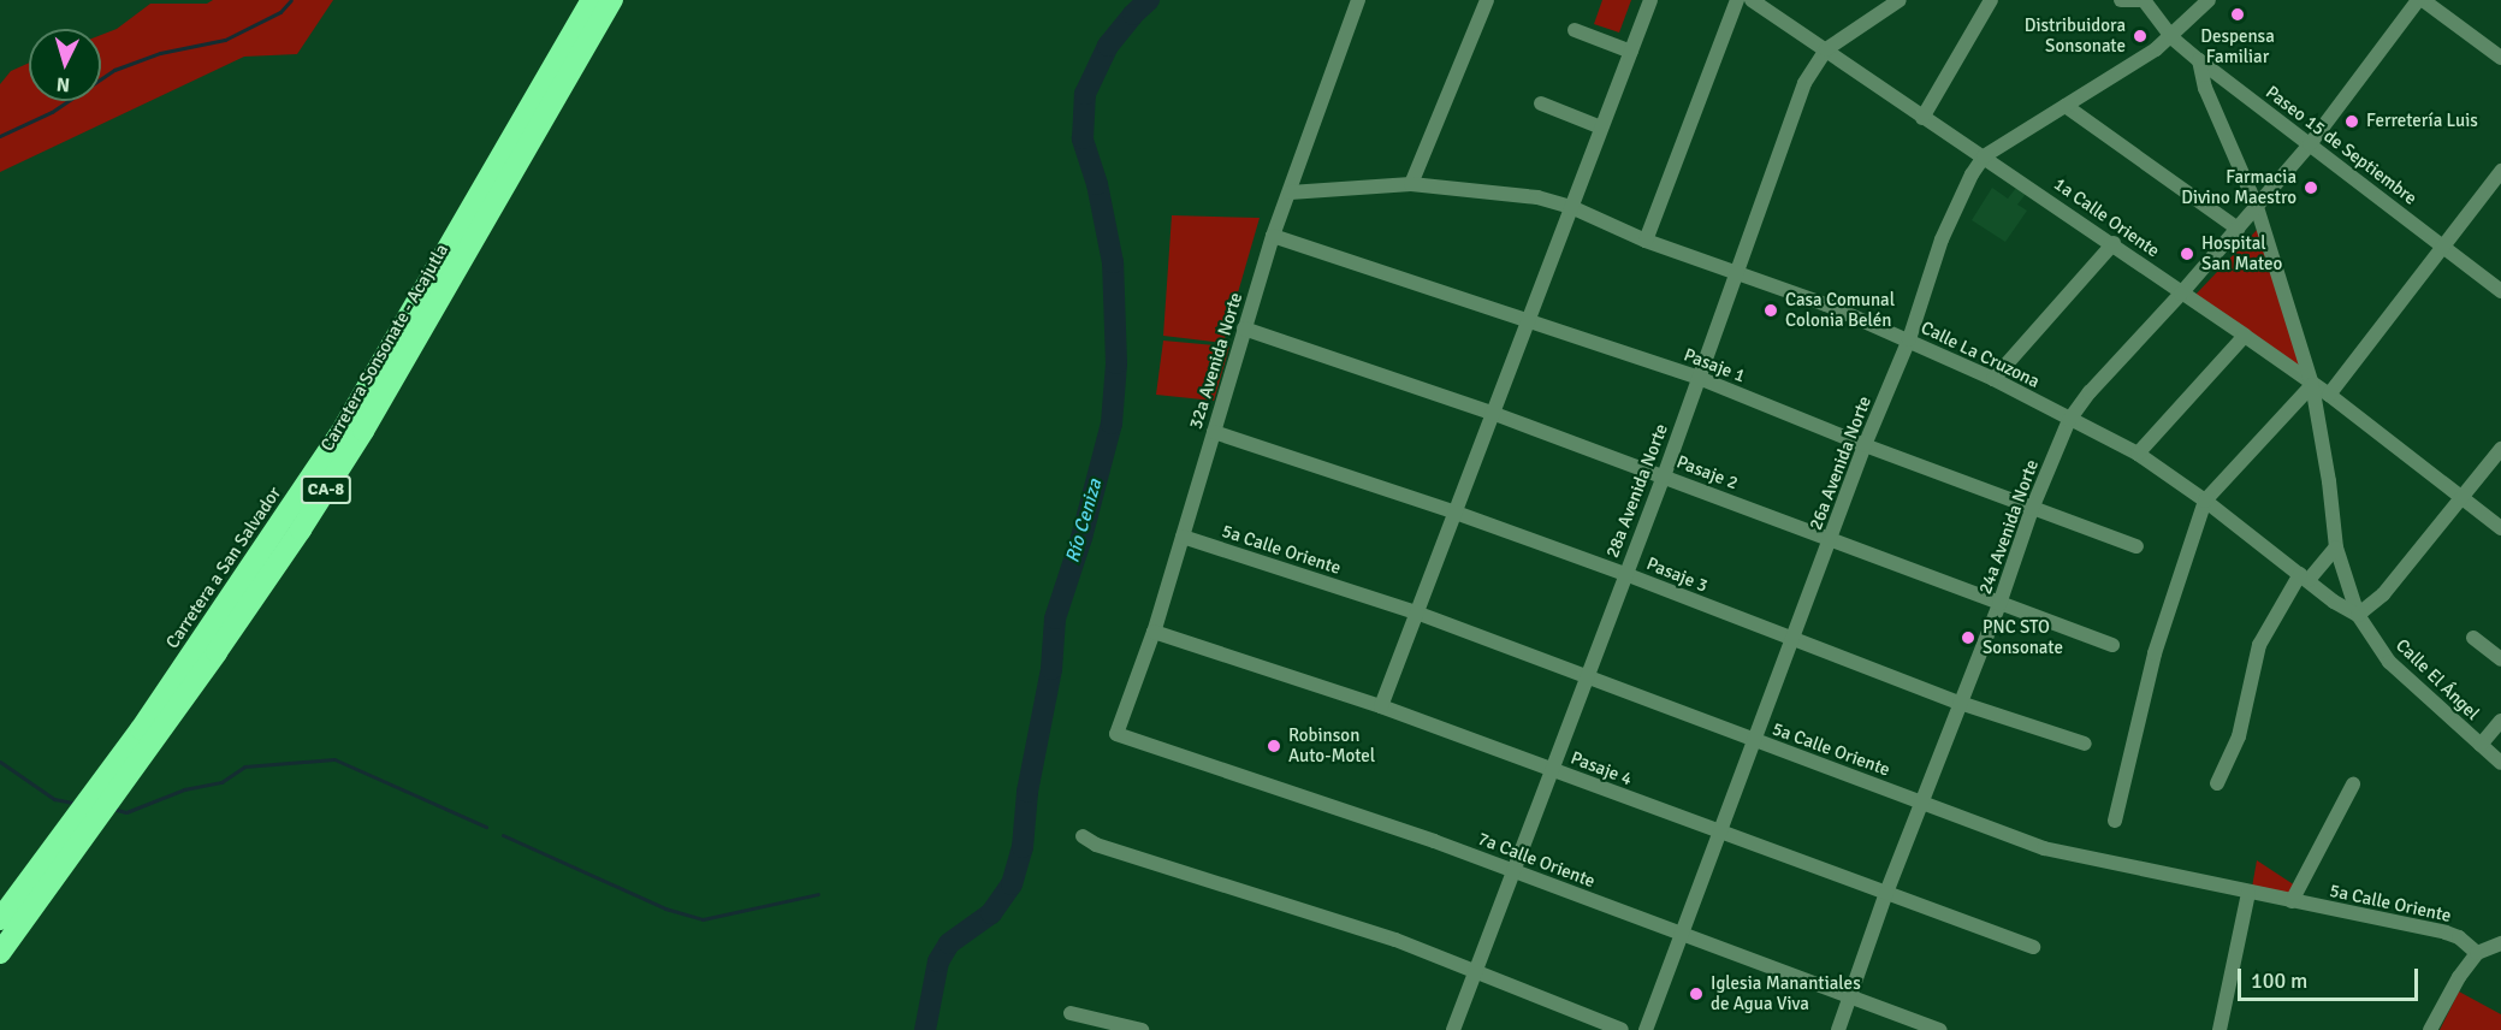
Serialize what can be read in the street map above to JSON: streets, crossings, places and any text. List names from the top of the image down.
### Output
{
  "streets": {
    "highway": ["Carretera Sonsonate - Acajutla", "CA-8", "Carretera a San Salvador"],
    "street": [
      "Paseo 15 de Septiembre",
      "1a Calle Oriente",
      "Calle La Cruzona",
      "32a Avenida Norte",
      "Pasaje 1",
      "26a Avenida Norte",
      "Pasaje 2",
      "28a Avenida Norte",
      "24a Avenida Norte",
      "5a Calle Oriente",
      "Pasaje 3",
      "Calle El Ángel",
      "Pasaje 4",
      "7a Calle Oriente"
    ]
  },
  "crossings": [
    ["Paseo 15 de Septiembre", "26a Avenida Norte"],
    ["Paseo 15 de Septiembre", "24a Avenida Norte"],
    ["1a Calle Oriente", "26a Avenida Norte"],
    ["1a Calle Oriente", "28a Avenida Norte"],
    ["1a Calle Oriente", "24a Avenida Norte"],
    ["Calle La Cruzona", "32a Avenida Norte"],
    ["Calle La Cruzona", "26a Avenida Norte"],
    ["Calle La Cruzona", "28a Avenida Norte"],
    ["Calle La Cruzona", "24a Avenida Norte"],
    ["Calle La Cruzona", "Calle El Ángel"],
    ["32a Avenida Norte", "Pasaje 1"],
    ["32a Avenida Norte", "Pasaje 2"],
    ["32a Avenida Norte", "5a Calle Oriente"],
    ["32a Avenida Norte", "Pasaje 3"],
    ["32a Avenida Norte", "Pasaje 4"],
    ["32a Avenida Norte", "7a Calle Oriente"],
    ["Pasaje 1", "26a Avenida Norte"],
    ["Pasaje 1", "28a Avenida Norte"],
    ["Pasaje 1", "24a Avenida Norte"],
    ["26a Avenida Norte", "Pasaje 2"],
    ["26a Avenida Norte", "5a Calle Oriente"],
    ["26a Avenida Norte", "Pasaje 3"],
    ["26a Avenida Norte", "Pasaje 4"],
    ["26a Avenida Norte", "7a Calle Oriente"],
    ["Pasaje 2", "28a Avenida Norte"],
    ["Pasaje 2", "24a Avenida Norte"],
    ["28a Avenida Norte", "5a Calle Oriente"],
    ["28a Avenida Norte", "Pasaje 3"],
    ["28a Avenida Norte", "Pasaje 4"],
    ["28a Avenida Norte", "7a Calle Oriente"],
    ["24a Avenida Norte", "5a Calle Oriente"],
    ["24a Avenida Norte", "Pasaje 3"],
    ["24a Avenida Norte", "Pasaje 4"],
    ["24a Avenida Norte", "7a Calle Oriente"]
  ],
  "water": ["Río Ceniza"],
  "places": [
    "Despensa Familiar",
    "Distribuidora Sonsonate",
    "Ferretería Luis",
    "Farmacia Divino Maestro",
    "Hospital San Mateo",
    "Casa Comunal Colonia Belén",
    "PNC STO Sonsonate",
    "Robinson Auto-Motel",
    "Iglesia Manantiales de Agua Viva"
  ],
  "scale_bar": "100 m",
  "north": "bottom"
}
